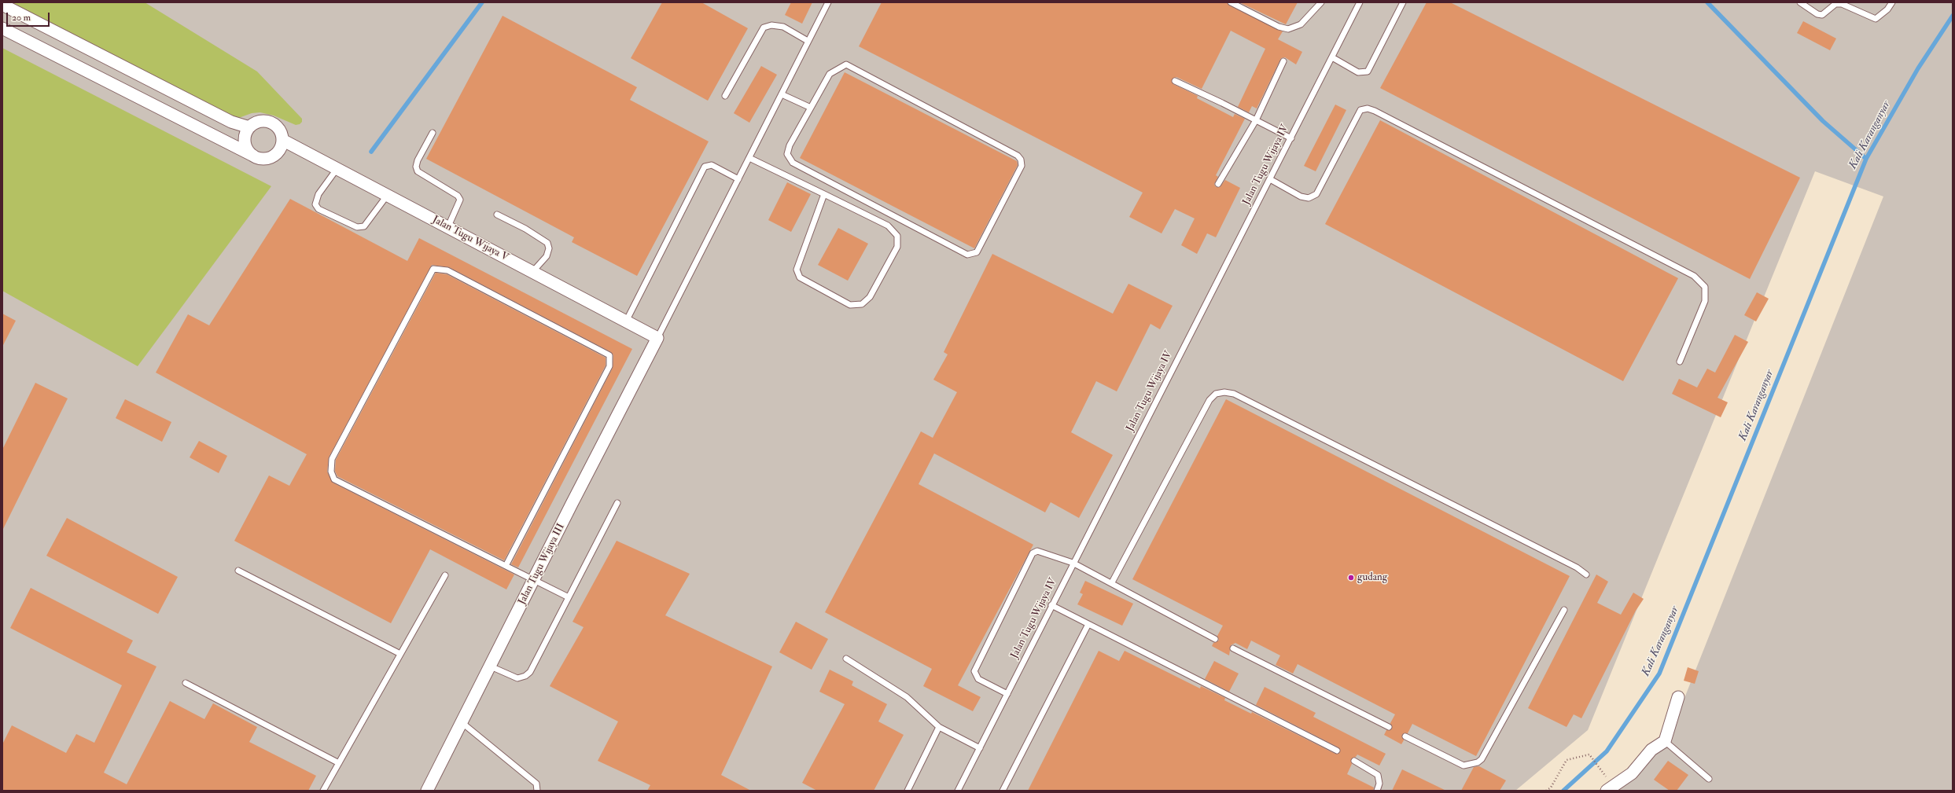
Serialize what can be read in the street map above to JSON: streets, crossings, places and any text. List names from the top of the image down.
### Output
{
  "streets": {
    "street": ["Jalan Tugu Wijaya V", "Jalan Tugu Wijaya III"],
    "lane": ["Jalan Tugu Wijaya IV"]
  },
  "crossings": [
    ["Jalan Tugu Wijaya V", "Jalan Tugu Wijaya III"]
  ],
  "water": ["Kali Karanganyar"],
  "places": ["gudang"],
  "scale_bar": "20 m"
}
